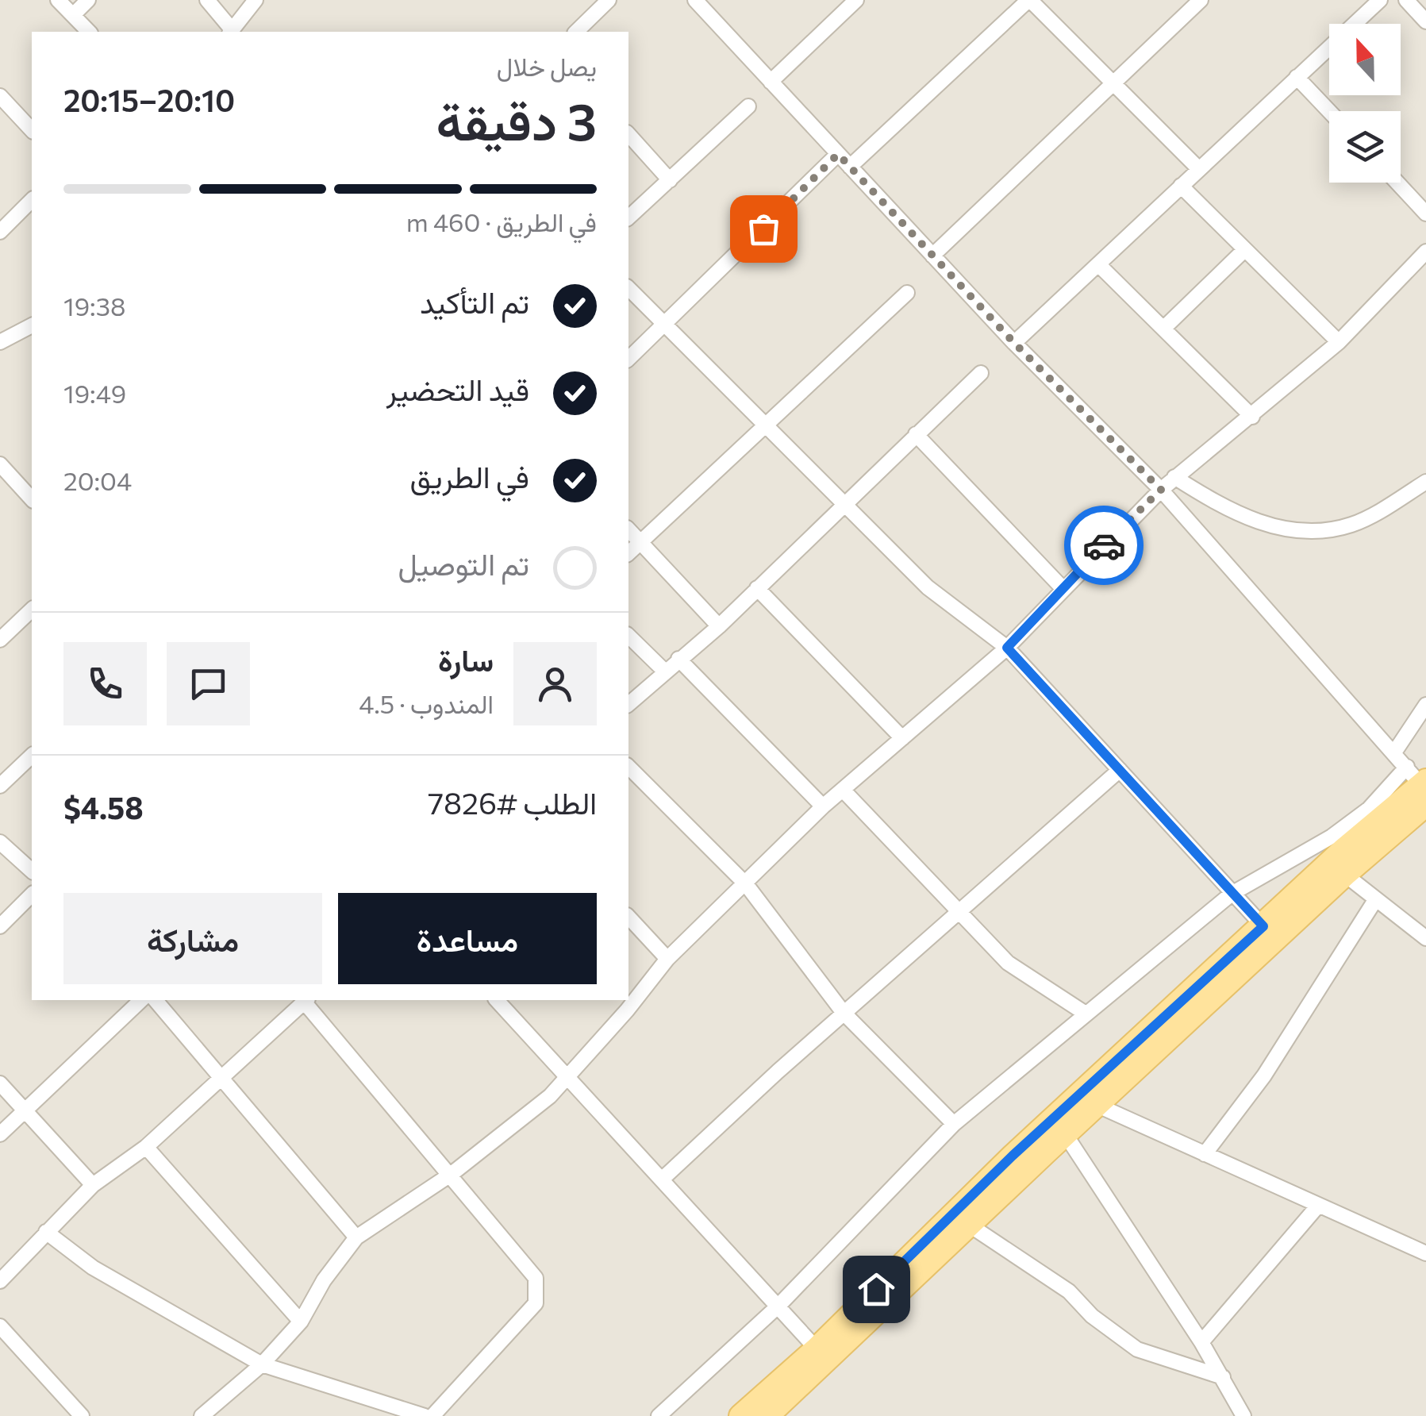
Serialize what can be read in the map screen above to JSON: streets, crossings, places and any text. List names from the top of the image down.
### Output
{
  "north": "top",
  "page": {
    "heading": ["3 دقيقة", "يصل خلال", "20:10–20:15"],
    "panel": [
      "سارة",
      "المندوب · 4.5",
      "الطلب #7826",
      "$4.58"
    ],
    "bar": "في الطريق · 460 m",
    "list": [
      ["تم التأكيد", "19:38"],
      ["قيد التحضير", "19:49"],
      ["في الطريق", "20:04"],
      "تم التوصيل"
    ],
    "buttons": ["مساعدة", "مشاركة"]
  }
}
